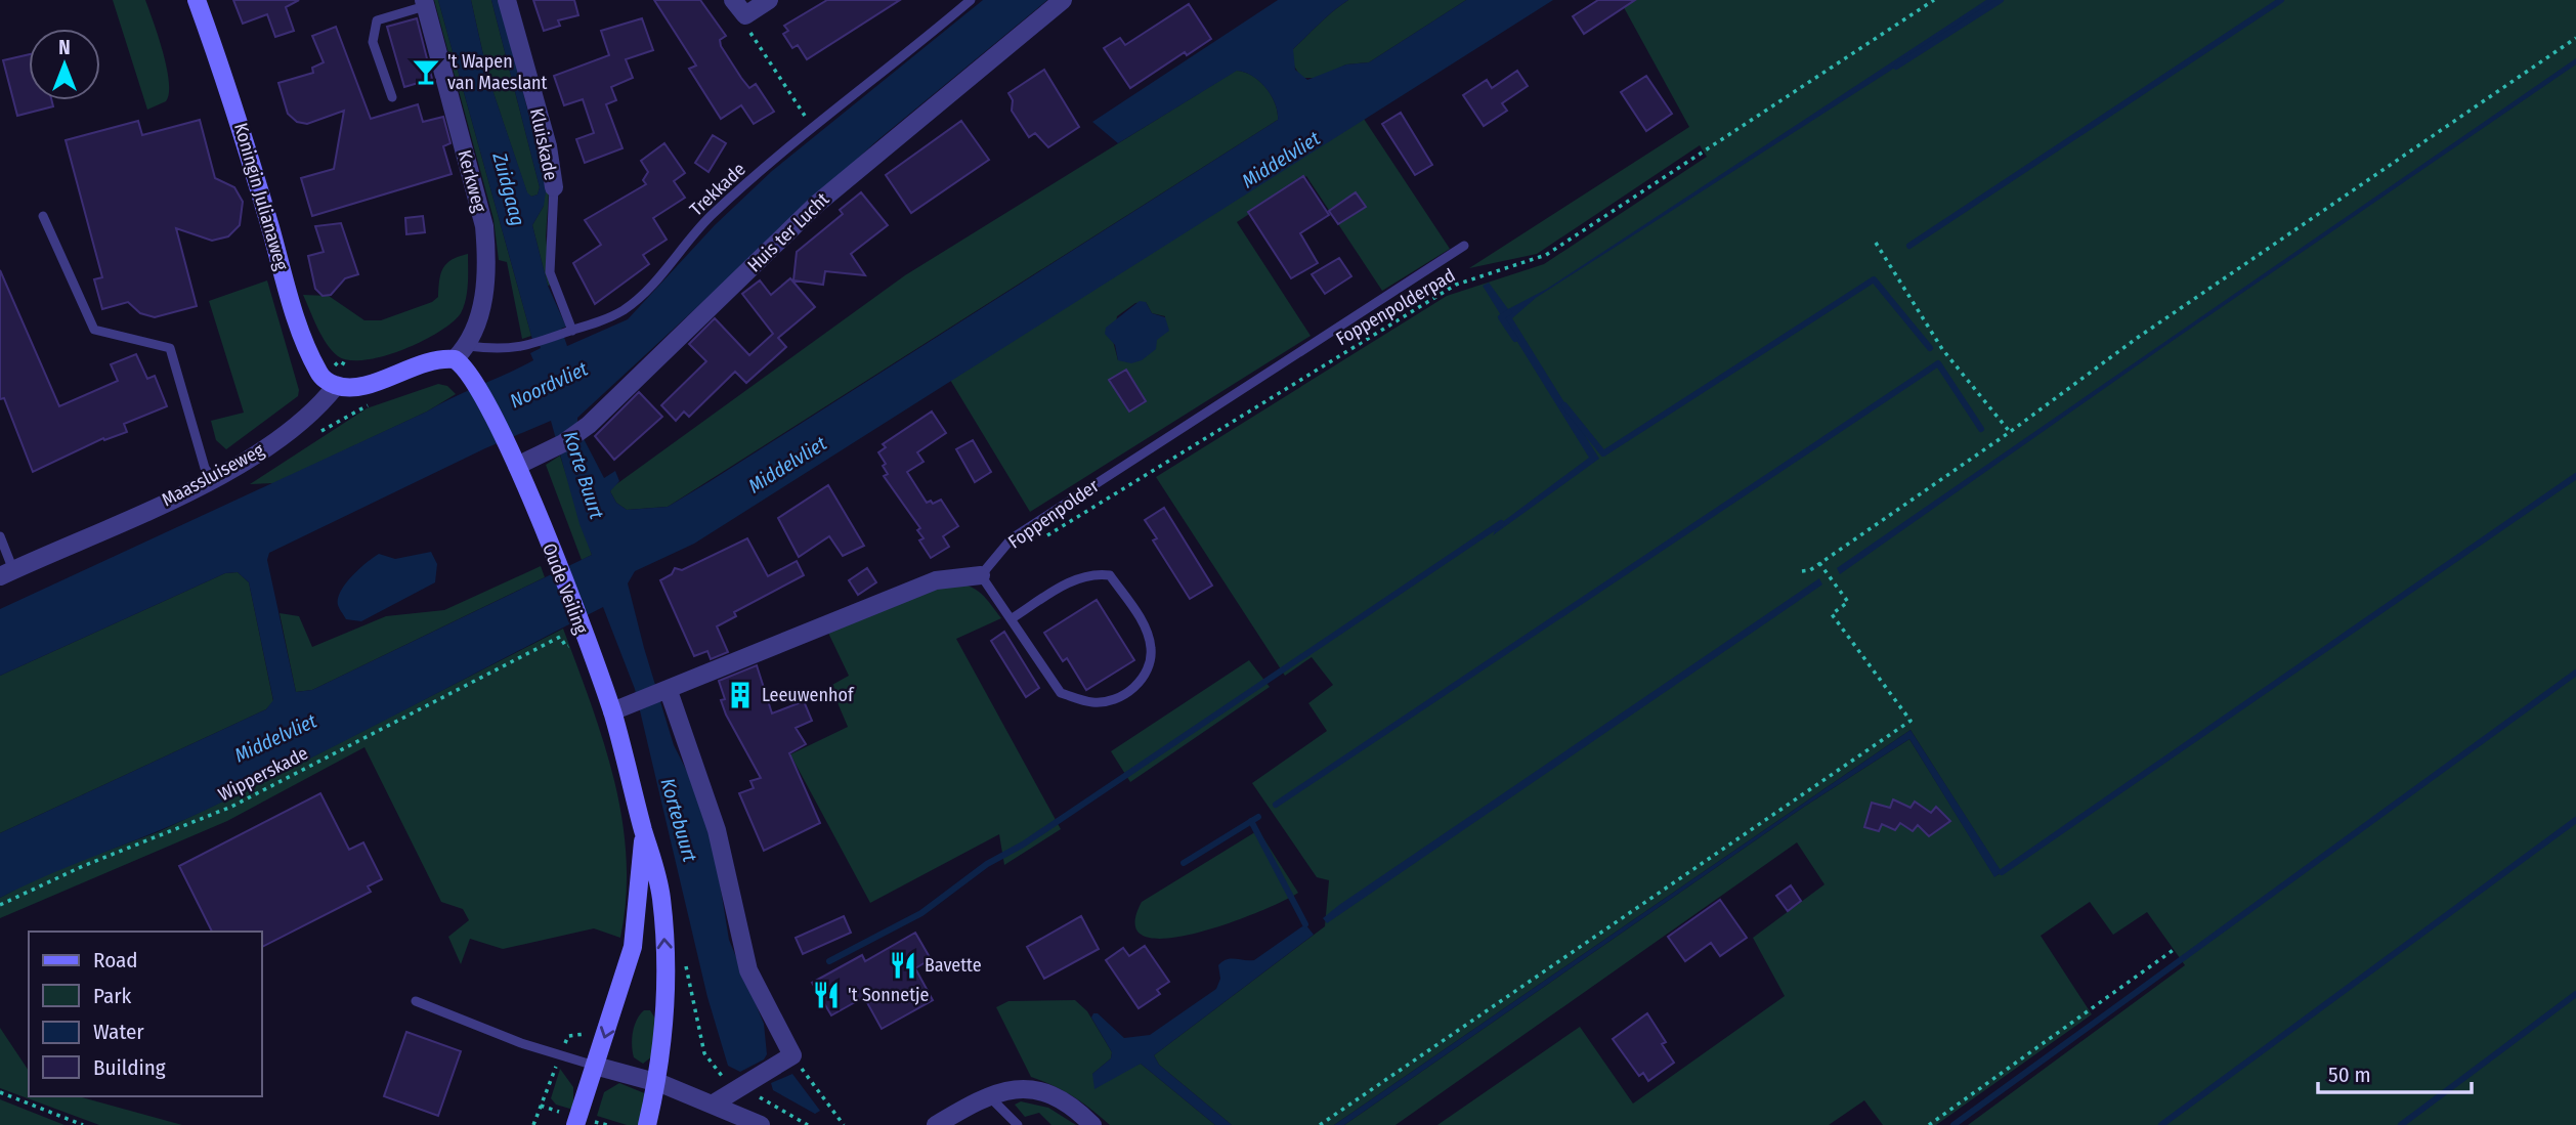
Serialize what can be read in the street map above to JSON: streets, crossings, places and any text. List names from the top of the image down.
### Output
{
  "streets": {
    "main road": ["Koningin Julianaweg", "Oude Veiling"],
    "street": [
      "Kluiskade",
      "Kerkweg",
      "Huis ter Lucht",
      "Maassluiseweg"
    ],
    "lane": ["Trekkade", "Foppenpolder"],
    "path": ["Foppenpolderpad", "Wipperskade"]
  },
  "crossings": [
    ["Kluiskade", "Trekkade"],
    ["Kerkweg", "Trekkade"],
    ["Kerkweg", "Oude Veiling"],
    ["Koningin Julianaweg", "Maassluiseweg"],
    ["Huis ter Lucht", "Oude Veiling"]
  ],
  "water": [
    "Middelvliet",
    "Zuidgaag",
    "Noordvliet",
    "Korte Buurt",
    "Kortebuurt"
  ],
  "places": {
    "bar": ["'t Wapen van Maeslant"],
    "building": ["Leeuwenhof"],
    "restaurant": ["Bavette", "'t Sonnetje"]
  },
  "legend": [
    "Road",
    "Park",
    "Water",
    "Building"
  ],
  "scale_bar": "50 m",
  "north": "top"
}
